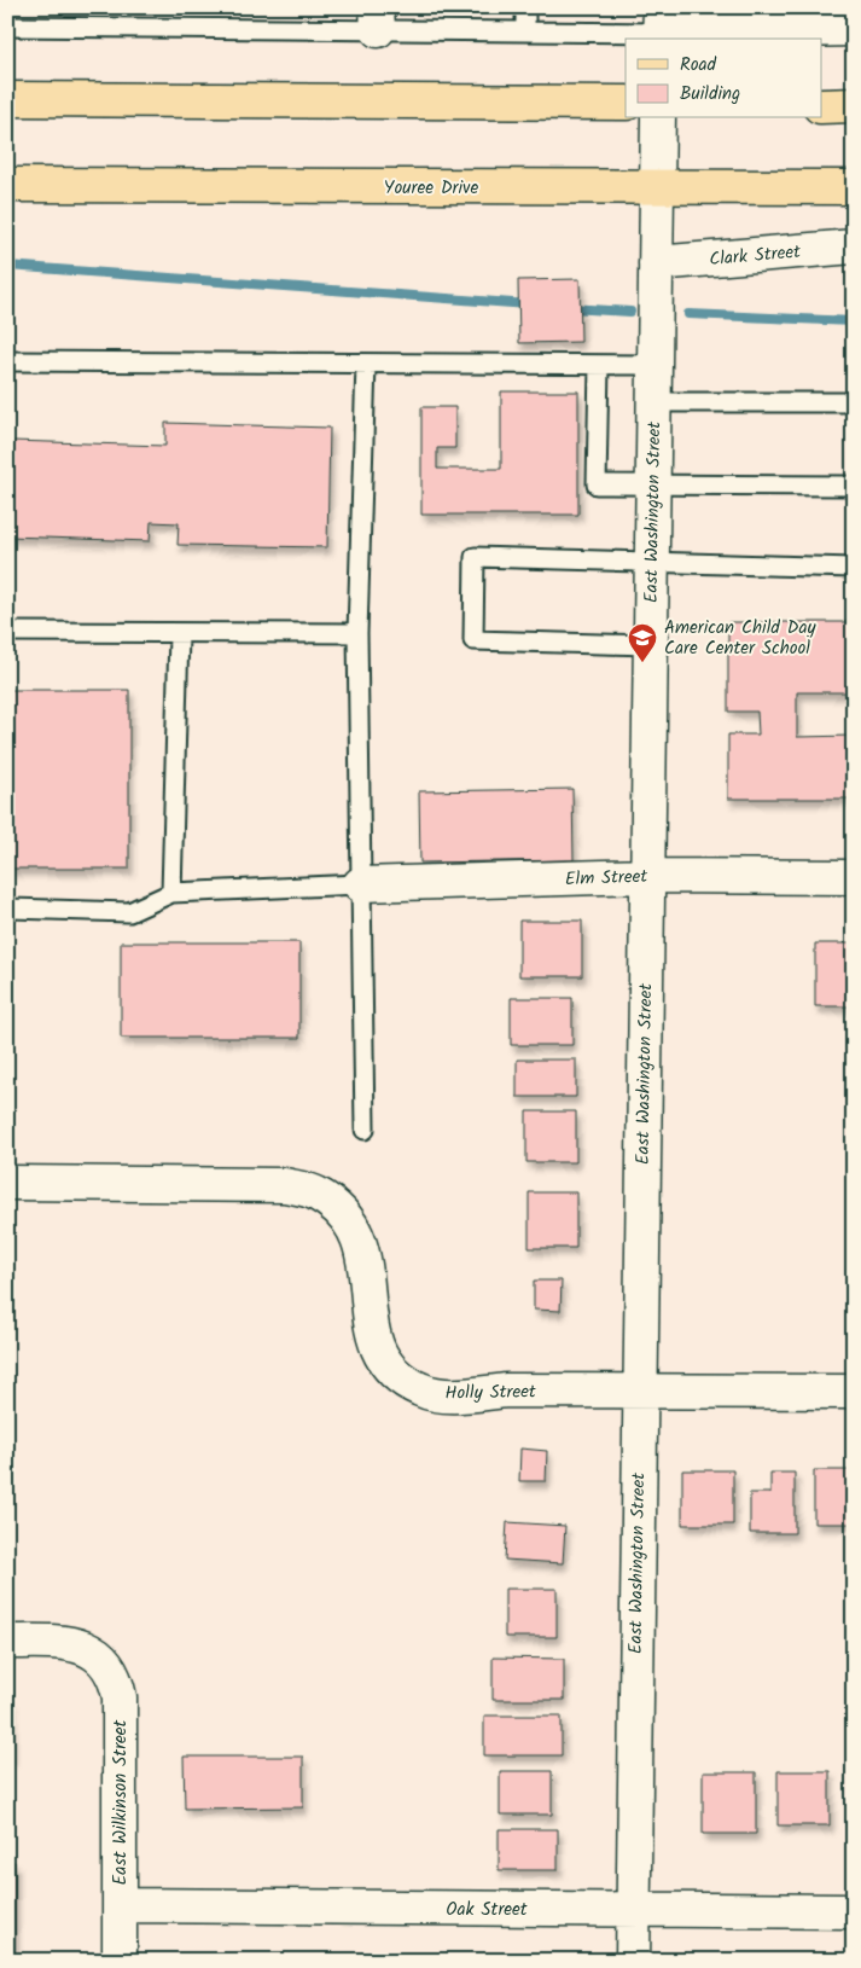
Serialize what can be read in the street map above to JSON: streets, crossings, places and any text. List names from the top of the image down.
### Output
{
  "streets": {
    "main road": ["Youree Drive"],
    "street": [
      "Clark Street",
      "East Washington Street",
      "Elm Street",
      "Holly Street",
      "East Wilkinson Street",
      "Oak Street"
    ]
  },
  "crossings": [
    ["Youree Drive", "East Washington Street"],
    ["Clark Street", "East Washington Street"],
    ["East Washington Street", "Elm Street"],
    ["East Washington Street", "Holly Street"],
    ["East Washington Street", "Oak Street"],
    ["East Wilkinson Street", "Oak Street"]
  ],
  "places": {
    "school or university": ["American Child Day Care Center School"]
  },
  "legend": ["Road", "Building"]
}
